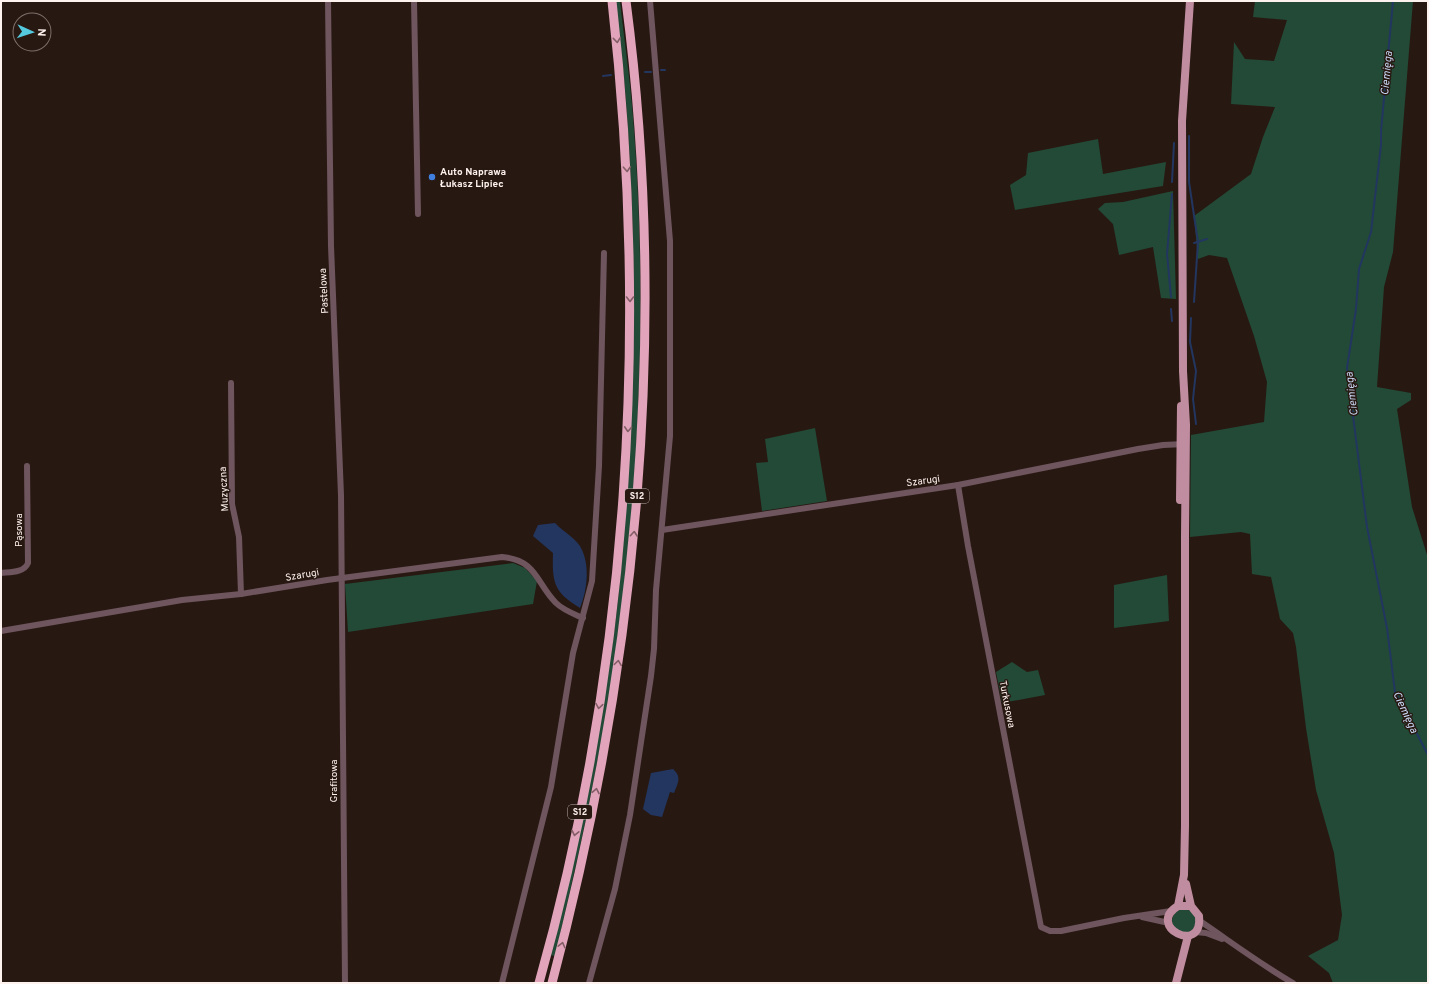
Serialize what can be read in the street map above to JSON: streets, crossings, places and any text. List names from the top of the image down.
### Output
{
  "streets": {
    "highway": ["S12"],
    "street": [
      "Pastelowa",
      "Szarugi",
      "Muzyczna",
      "Pąsowa",
      "Turkusowa",
      "Grafitowa"
    ]
  },
  "crossings": [
    ["Pastelowa", "Szarugi"],
    ["Pastelowa", "Grafitowa"],
    ["Szarugi", "Muzyczna"],
    ["Szarugi", "Turkusowa"],
    ["Szarugi", "Grafitowa"]
  ],
  "water": ["Ciemięga"],
  "places": ["Auto Naprawa Łukasz Lipiec"],
  "north": "right"
}
